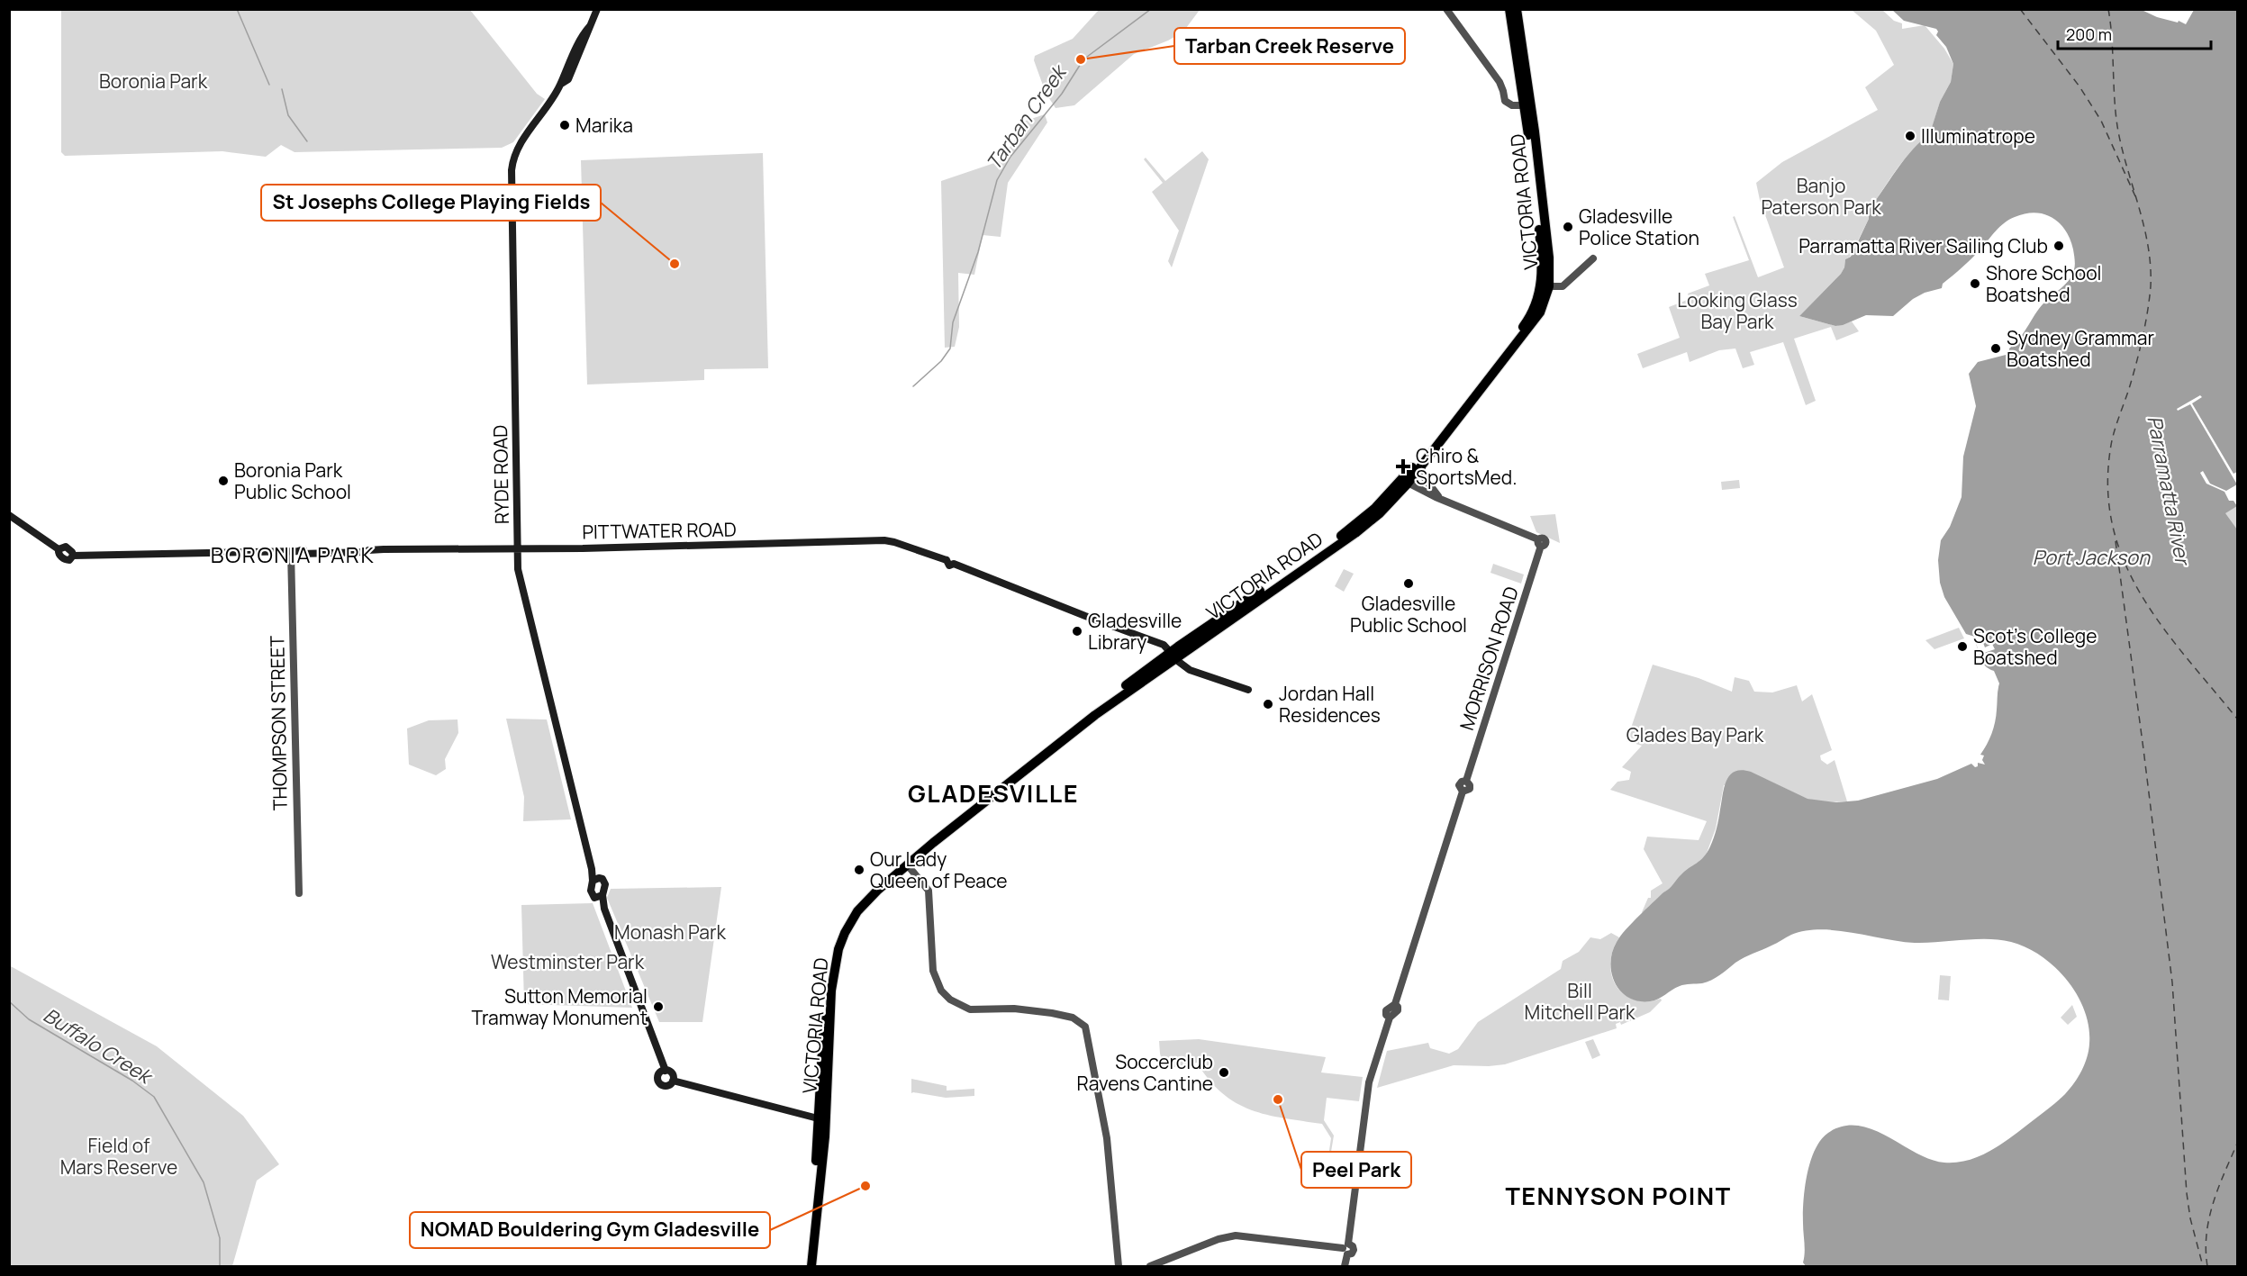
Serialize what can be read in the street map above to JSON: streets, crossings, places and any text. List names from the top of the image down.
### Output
{
  "streets": {
    "highway": ["VICTORIA ROAD"],
    "main road": ["RYDE ROAD", "PITTWATER ROAD"],
    "street": ["MORRISON ROAD", "THOMPSON STREET"]
  },
  "crossings": [
    ["VICTORIA ROAD", "PITTWATER ROAD"],
    ["RYDE ROAD", "PITTWATER ROAD"],
    ["PITTWATER ROAD", "THOMPSON STREET"]
  ],
  "districts": ["BORONIA PARK", "GLADESVILLE", "TENNYSON POINT"],
  "water": [
    "Tarban Creek",
    "Parramatta River",
    "Port Jackson",
    "Buffalo Creek"
  ],
  "parks": [
    "Boronia Park",
    "Banjo Paterson Park",
    "Looking Glass Bay Park",
    "Glades Bay Park",
    "Monash Park",
    "Westminster Park",
    "Bill Mitchell Park",
    "Field of Mars Reserve"
  ],
  "places": {
    "other": [
      "Tarban Creek Reserve",
      "Marika",
      "Illuminatrope",
      "Gladesville Police Station",
      "Parramatta River Sailing Club",
      "St Josephs College Playing Fields",
      "Shore School Boatshed",
      "Sydney Grammar Boatshed",
      "Boronia Park Public School",
      "Gladesville Public School",
      "Gladesville Library",
      "Scot's College Boatshed",
      "Jordan Hall Residences",
      "Our Lady Queen of Peace",
      "Sutton Memorial Tramway Monument",
      "Soccerclub Ravens Cantine",
      "Peel Park",
      "NOMAD Bouldering Gym Gladesville"
    ],
    "health": ["Chiro & SportsMed."]
  },
  "scale_bar": "200 m"
}
